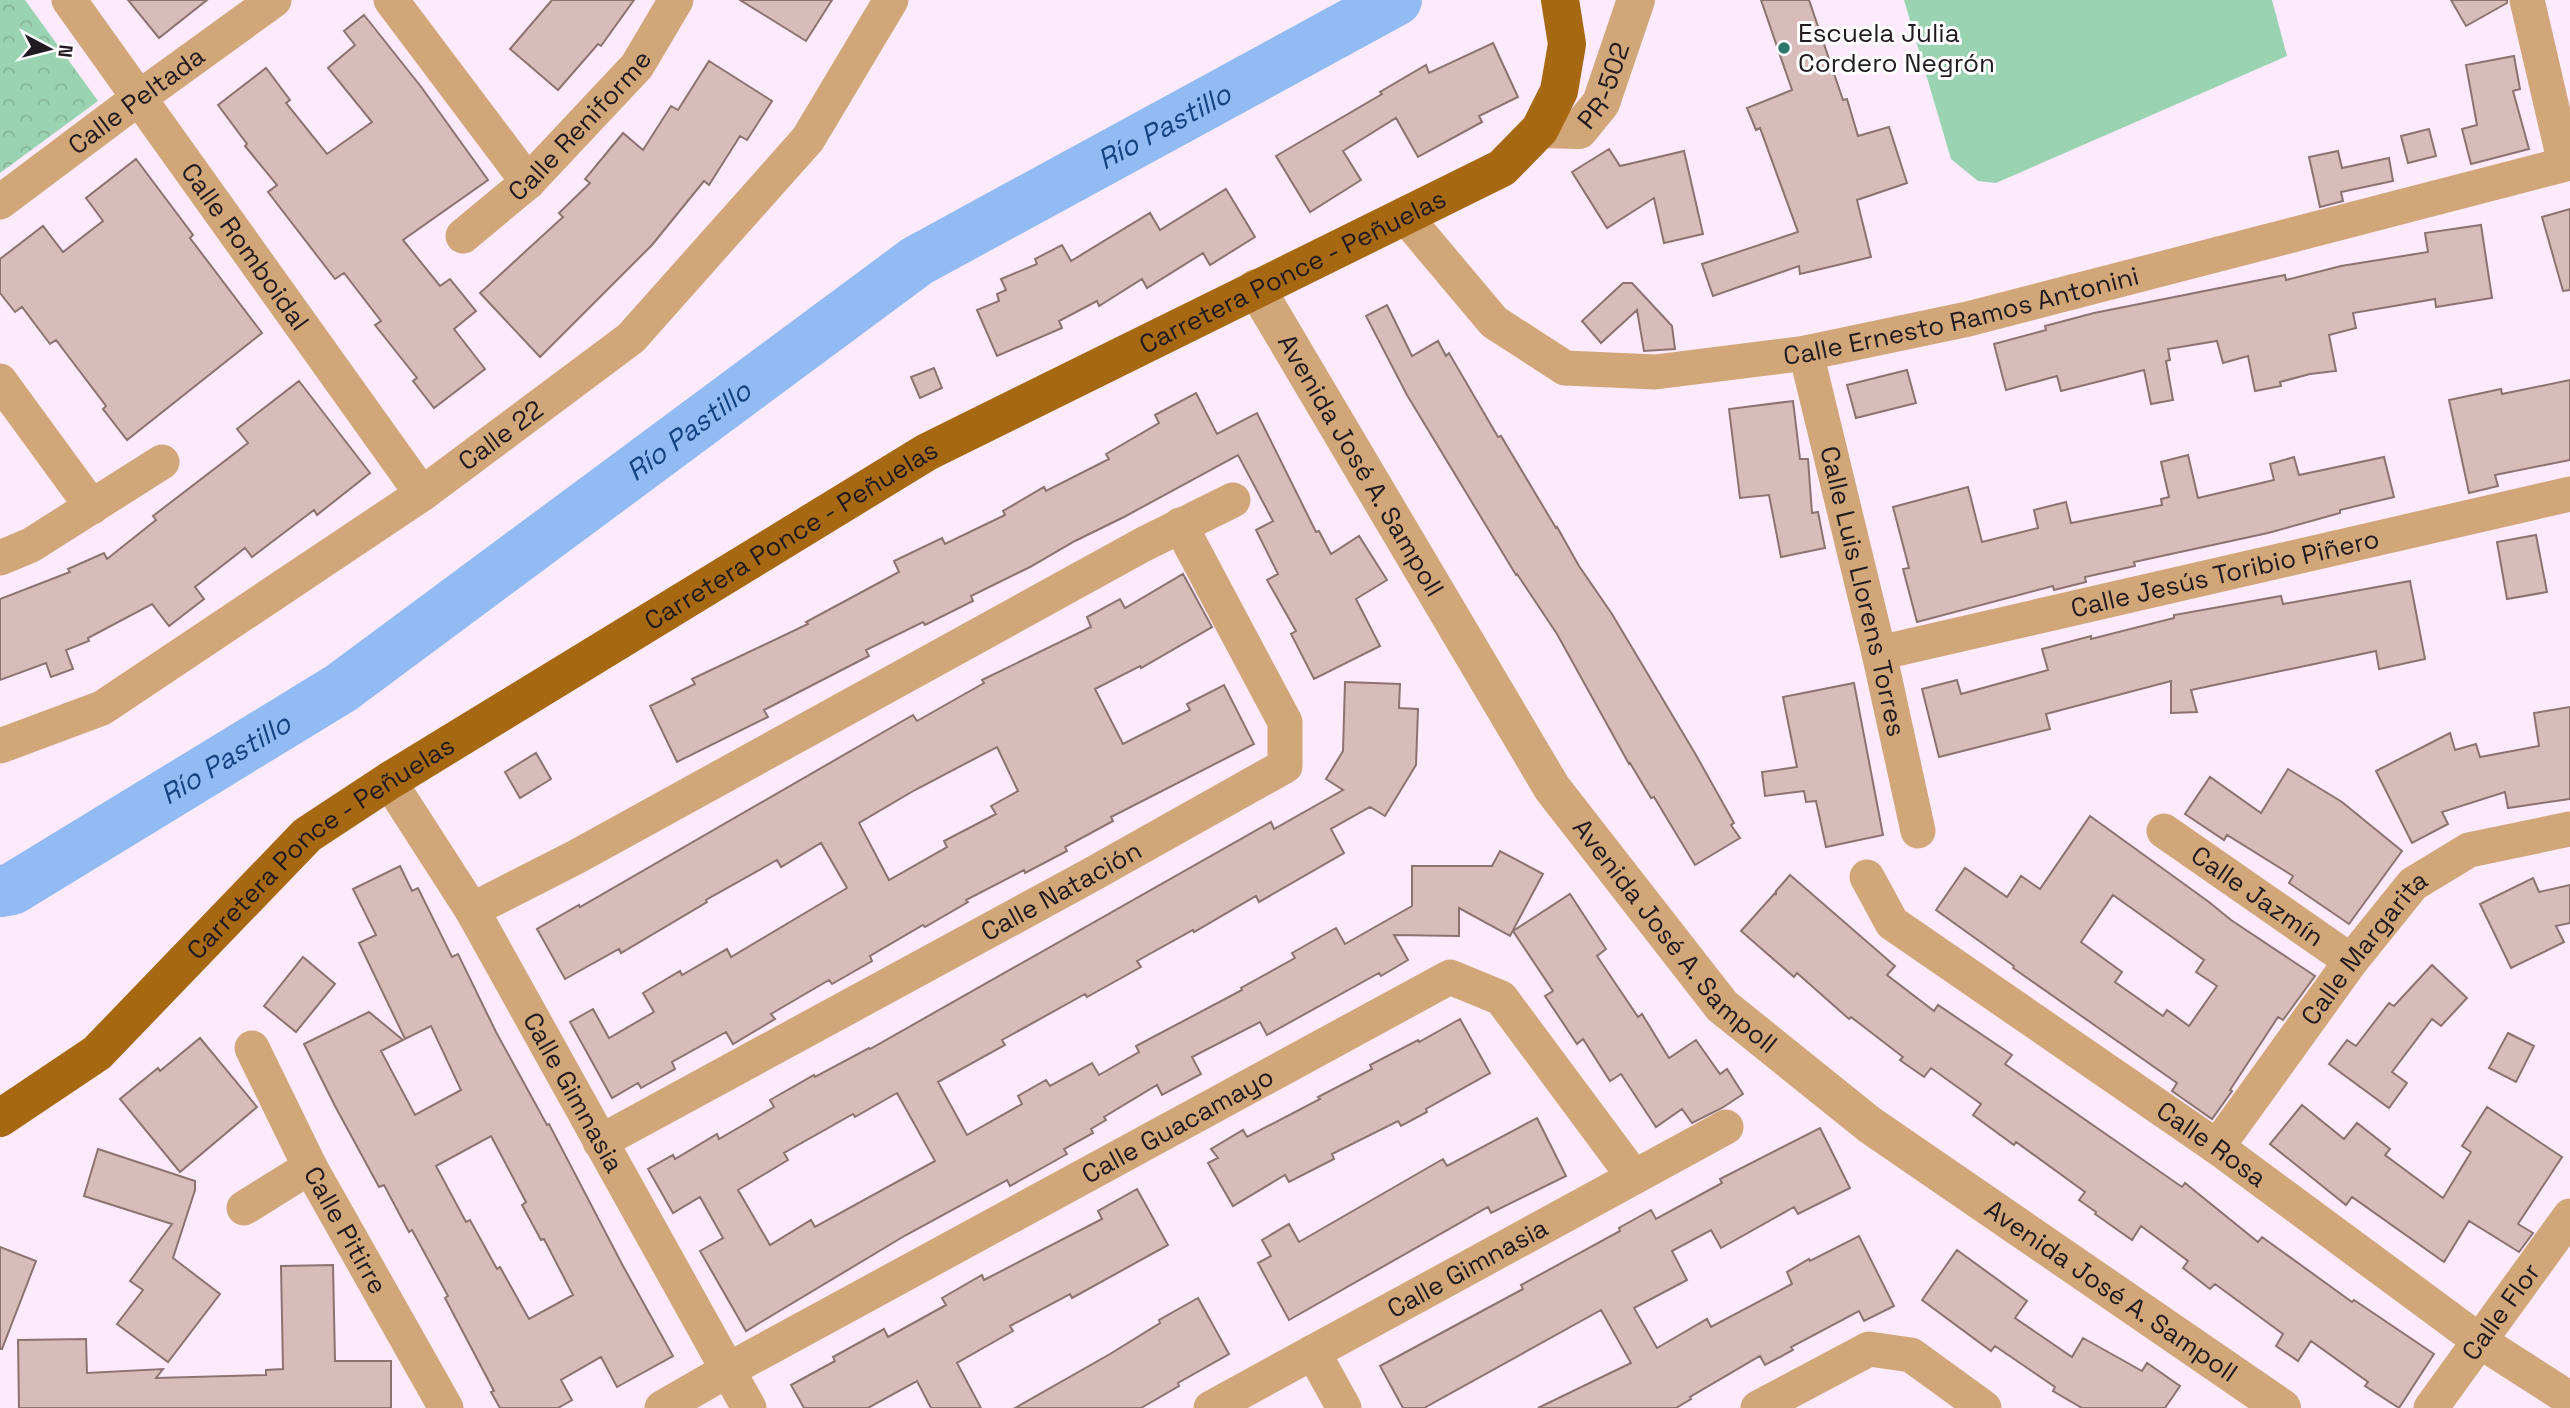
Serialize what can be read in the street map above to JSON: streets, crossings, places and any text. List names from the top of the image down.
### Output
{
  "streets": {
    "main road": ["Carretera Ponce - Peñuelas"],
    "street": [
      "PR-502",
      "Calle Peltada",
      "Calle Reniforme",
      "Calle Romboidal",
      "Calle Ernesto Ramos Antonini",
      "Calle 22",
      "Avenida José A. Sampoll",
      "Calle Jesús Toribio Piñero",
      "Calle Luis Llorens Torres",
      "Calle Natación",
      "Calle Jazmín",
      "Calle Margarita",
      "Calle Gimnasia",
      "Calle Guacamayo",
      "Calle Rosa",
      "Calle Pitirre",
      "Calle Flor"
    ]
  },
  "crossings": [
    ["PR-502", "Carretera Ponce - Peñuelas"],
    ["Calle Peltada", "Calle Romboidal"],
    ["Calle Romboidal", "Calle 22"],
    ["Carretera Ponce - Peñuelas", "Calle Ernesto Ramos Antonini"],
    ["Carretera Ponce - Peñuelas", "Avenida José A. Sampoll"],
    ["Carretera Ponce - Peñuelas", "Calle Gimnasia"],
    ["Calle Ernesto Ramos Antonini", "Calle Luis Llorens Torres"],
    ["Calle Jesús Toribio Piñero", "Calle Luis Llorens Torres"],
    ["Calle Natación", "Calle Gimnasia"],
    ["Calle Jazmín", "Calle Margarita"],
    ["Calle Margarita", "Calle Rosa"],
    ["Calle Gimnasia", "Calle Guacamayo"],
    ["Calle Rosa", "Calle Flor"]
  ],
  "water": ["Río Pastillo"],
  "places": ["Escuela Julia Cordero Negrón"],
  "north": "right"
}
